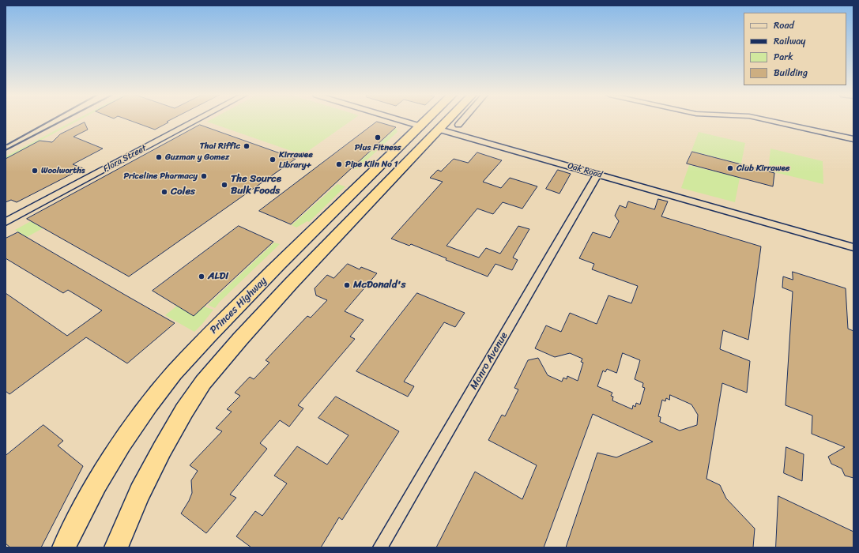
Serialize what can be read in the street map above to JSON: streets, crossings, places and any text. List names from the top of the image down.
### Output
{
  "streets": {
    "highway": ["Oak Road", "Princes Highway"],
    "street": ["Flora Street", "Monro Avenue"]
  },
  "crossings": [
    ["Oak Road", "Princes Highway"],
    ["Oak Road", "Monro Avenue"]
  ],
  "places": [
    "Plus Fitness",
    "Thai Riffic",
    "Guzman y Gomez",
    "Kirrawee Library+",
    "Pipe Kiln No 1",
    "Club Kirrawee",
    "Woolworths",
    "Priceline Pharmacy",
    "The Source Bulk Foods",
    "Coles",
    "ALDI",
    "McDonald's"
  ],
  "legend": [
    "Road",
    "Railway",
    "Park",
    "Building"
  ]
}
